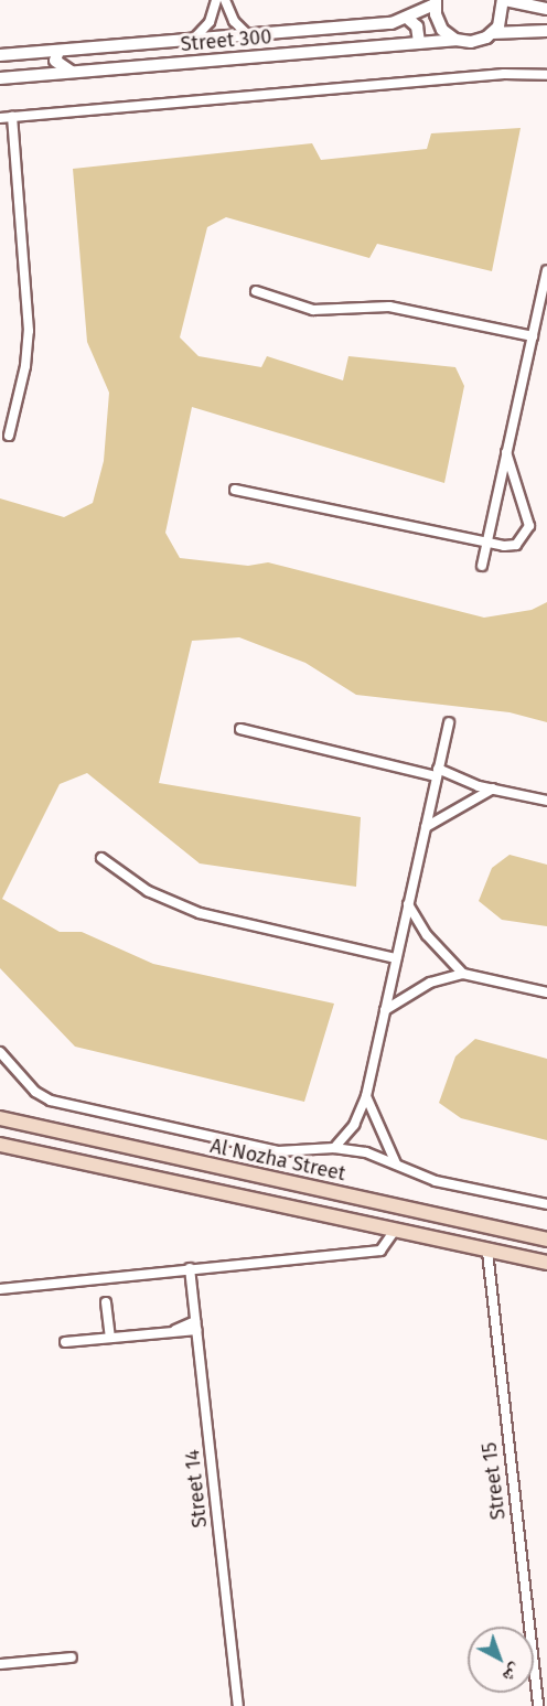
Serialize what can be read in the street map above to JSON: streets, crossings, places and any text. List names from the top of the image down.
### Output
{
  "streets": {
    "main road": ["Al Nozha Street"],
    "street": ["Street 300", "Street 15", "Street 14"]
  },
  "north": "bottom right"
}
